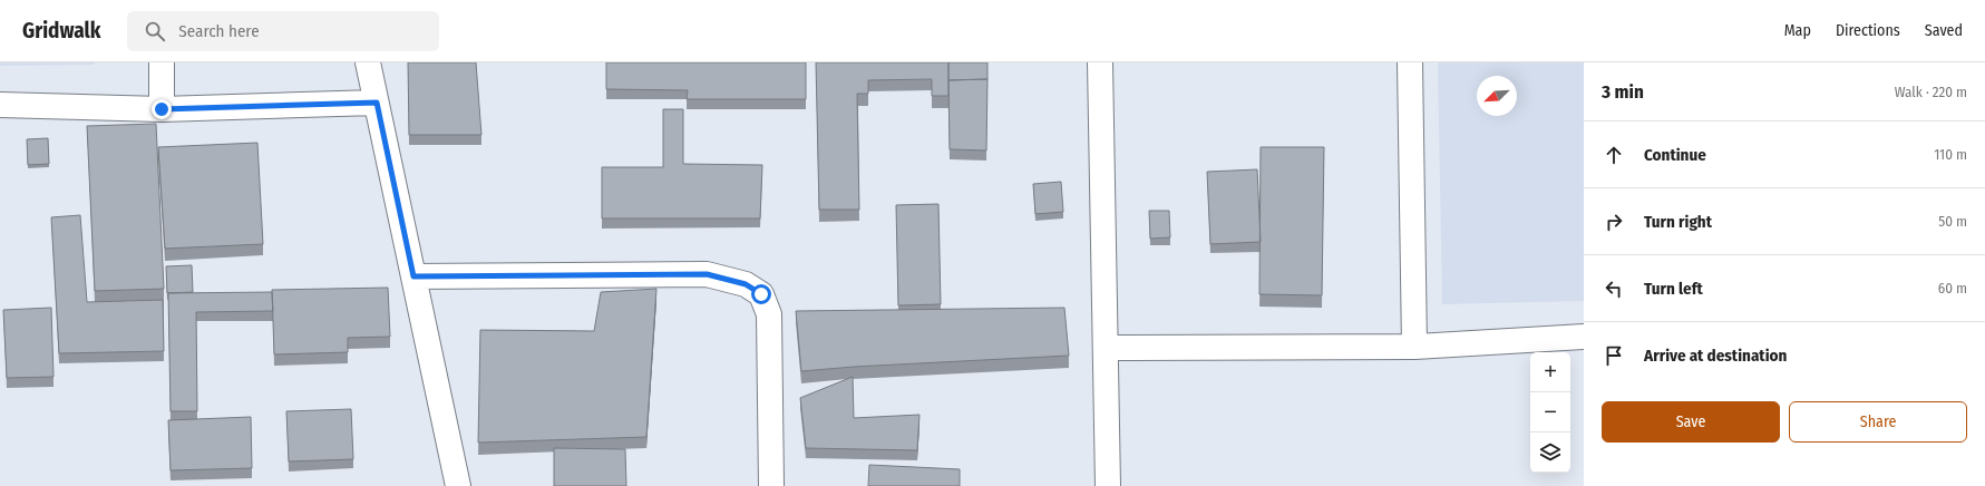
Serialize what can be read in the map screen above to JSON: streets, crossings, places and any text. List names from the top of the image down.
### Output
{
  "north": "bottom left",
  "page": {
    "header": "Gridwalk",
    "search": "Search here",
    "nav": ["Map", "Directions", "Saved"],
    "heading": ["3 min", "Walk · 220 m"],
    "list": [
      ["Continue", "110 m"],
      ["Turn right", "50 m"],
      ["Turn left", "60 m"],
      "Arrive at destination"
    ],
    "map_buttons": ["+", "−"],
    "buttons": ["Save", "Share"]
  }
}
